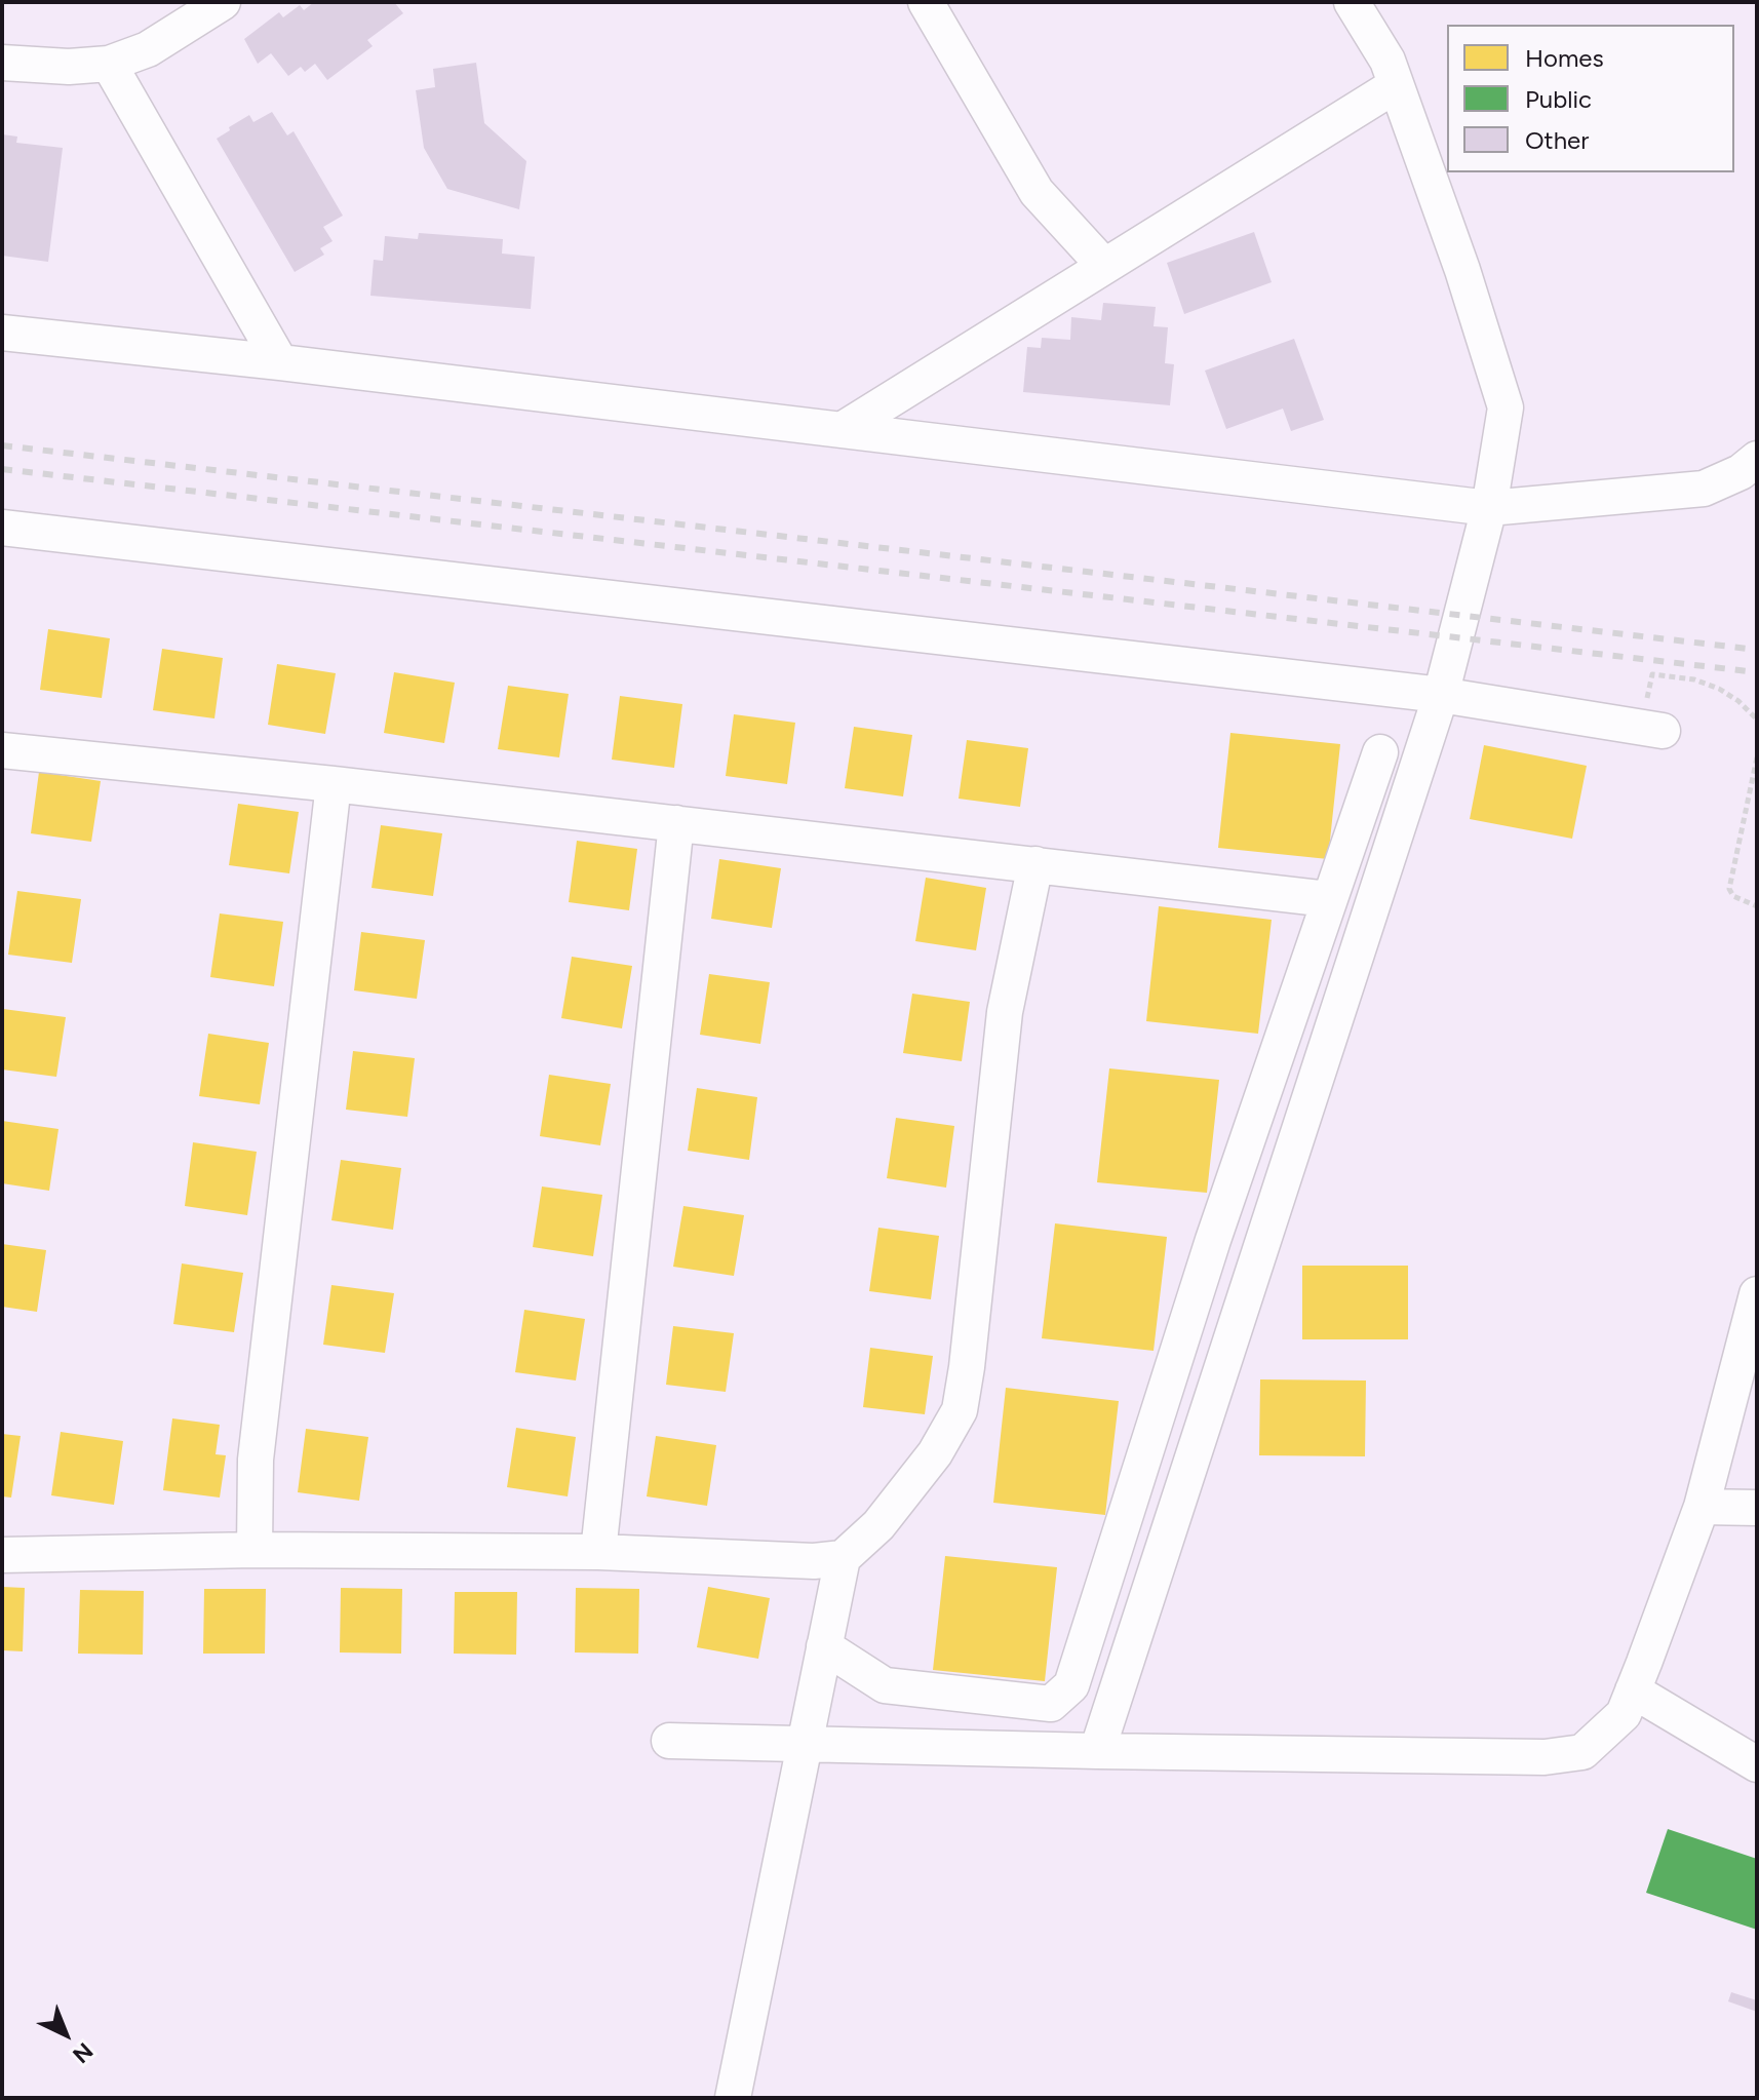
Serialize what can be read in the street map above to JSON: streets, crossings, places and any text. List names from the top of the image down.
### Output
{
  "legend": ["Homes", "Public", "Other"],
  "north": "bottom right"
}
